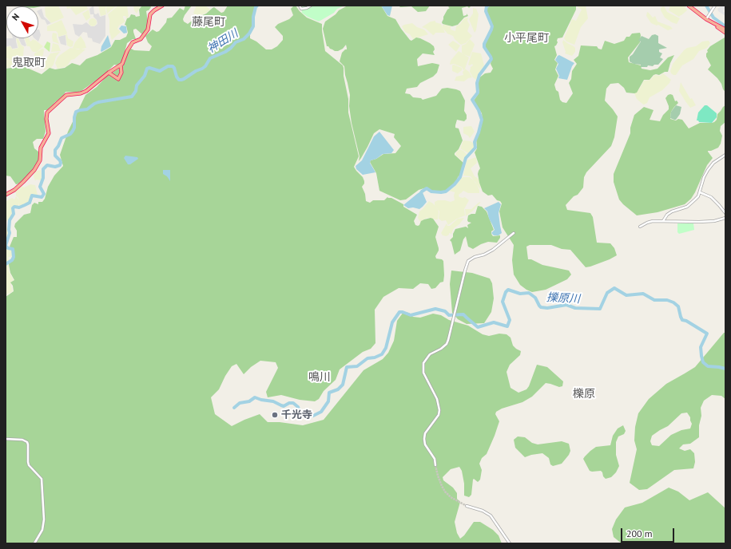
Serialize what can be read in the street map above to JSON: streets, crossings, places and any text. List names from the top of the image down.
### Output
{
  "districts": [
    "藤尾町",
    "小平尾町",
    "鬼取町",
    "鳴川",
    "櫟原"
  ],
  "water": ["神田川", "擽原川"],
  "places": ["千光寺"],
  "scale_bar": "200 m",
  "north": "top left"
}
